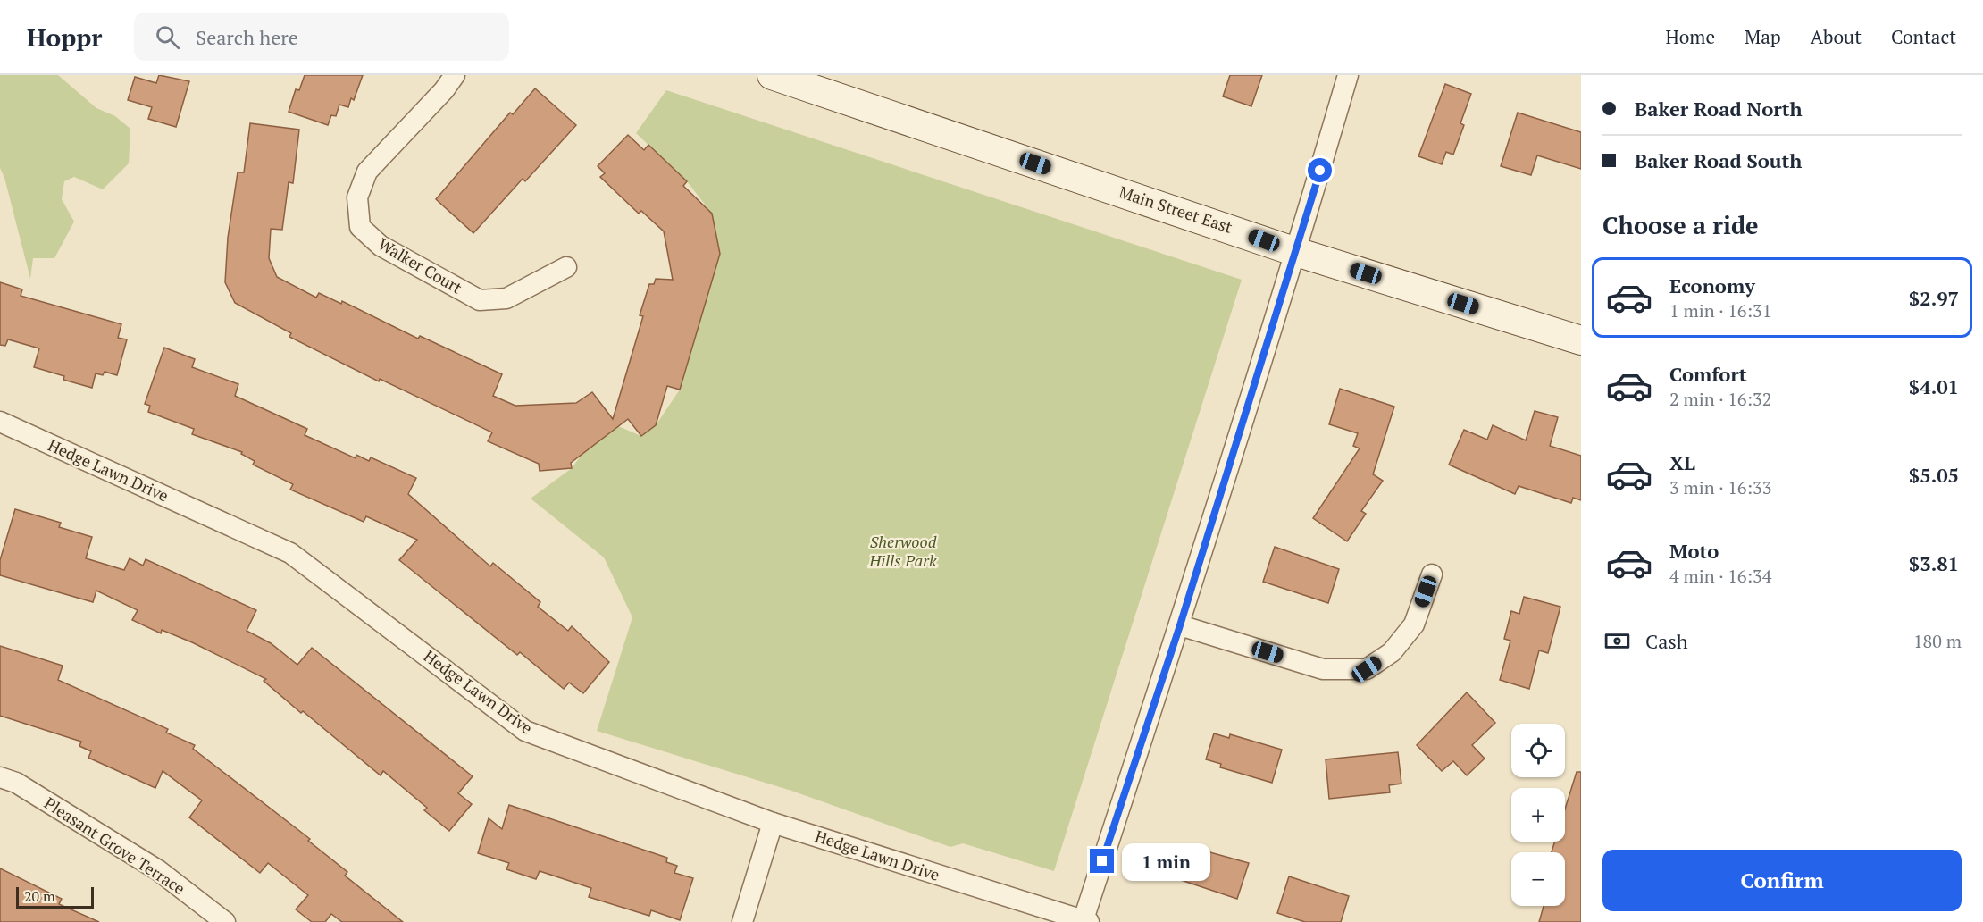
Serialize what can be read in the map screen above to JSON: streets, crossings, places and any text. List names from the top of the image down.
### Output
{
  "streets": {
    "main road": ["Main Street East"],
    "street": ["Walker Court", "Hedge Lawn Drive", "Pleasant Grove Terrace"]
  },
  "parks": ["Sherwood Hills Park"],
  "scale_bar": "20 m",
  "page": {
    "header": "Hoppr",
    "search": "Search here",
    "nav": [
      "Home",
      "Map",
      "About",
      "Contact"
    ],
    "banner": ["Baker Road North", "Baker Road South"],
    "heading": "Choose a ride",
    "list": [
      {
        "name": "Economy",
        "note": "1 min · 16:31",
        "value": "$2.97"
      },
      {
        "name": "Comfort",
        "note": "2 min · 16:32",
        "value": "$4.01"
      },
      {
        "name": "XL",
        "note": "3 min · 16:33",
        "value": "$5.05"
      },
      {
        "name": "Moto",
        "note": "4 min · 16:34",
        "value": "$3.81"
      }
    ],
    "pay": ["Cash", "180 m"],
    "map_buttons": ["+", "−"],
    "buttons": "Confirm",
    "bubble": "1 min",
    "scale": "20 m"
  }
}
